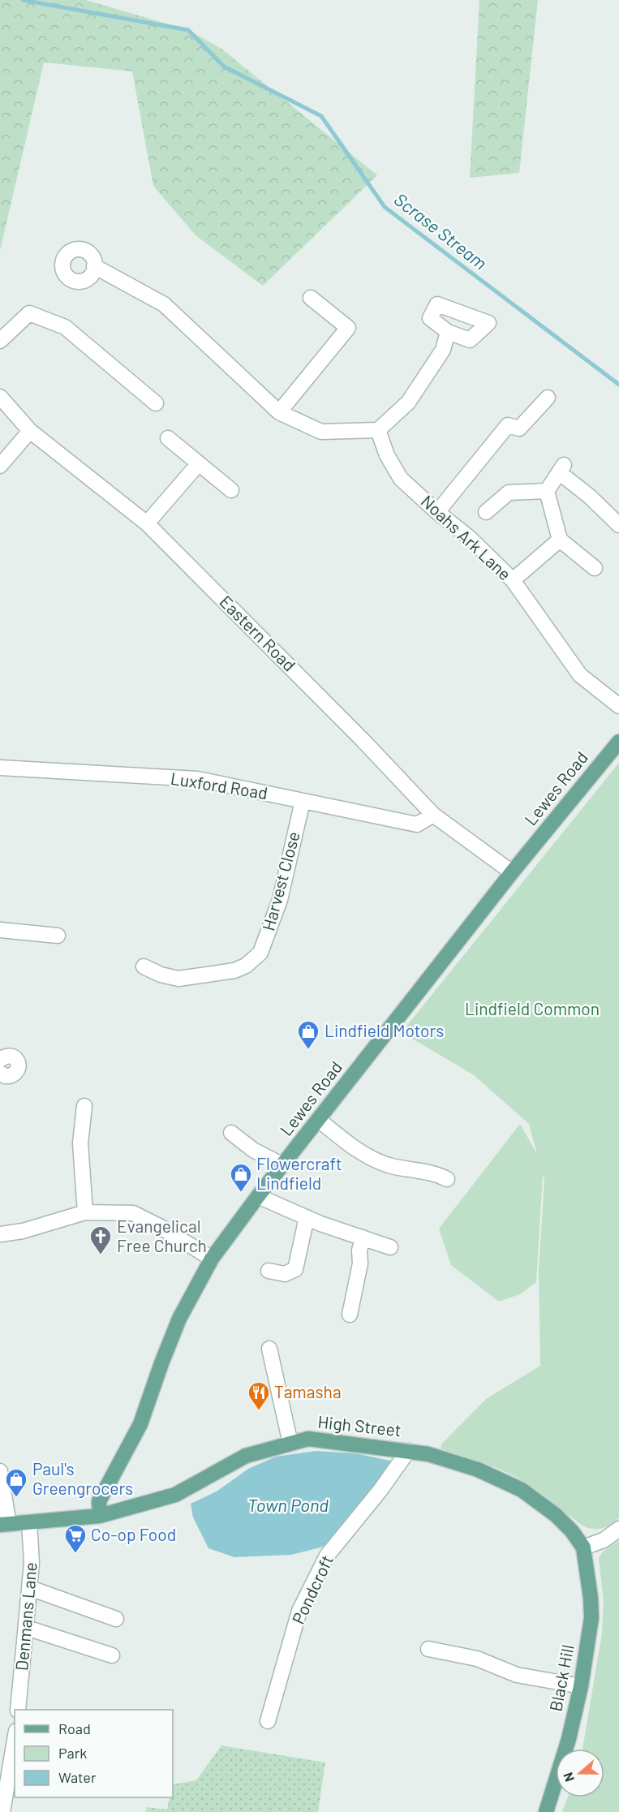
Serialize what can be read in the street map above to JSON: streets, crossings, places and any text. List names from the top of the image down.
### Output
{
  "streets": {
    "main road": ["Lewes Road", "High Street", "Black Hill"],
    "street": [
      "Noahs Ark Lane",
      "Eastern Road",
      "Luxford Road",
      "Harvest Close",
      "Pondcroft",
      "Denmans Lane"
    ]
  },
  "crossings": [
    ["Eastern Road", "Luxford Road"],
    ["Eastern Road", "Lewes Road"],
    ["Luxford Road", "Harvest Close"],
    ["Lewes Road", "High Street"],
    ["High Street", "Pondcroft"],
    ["High Street", "Denmans Lane"],
    ["High Street", "Black Hill"]
  ],
  "water": ["Scrase Stream", "Town Pond"],
  "parks": ["Lindfield Common"],
  "places": {
    "shop": ["Lindfield Motors", "Flowercraft Lindfield", "Paul's Greengrocers"],
    "church": ["Evangelical Free Church"],
    "restaurant": ["Tamasha"],
    "supermarket": ["Co-op Food"]
  },
  "legend": ["Road", "Park", "Water"],
  "north": "left"
}
